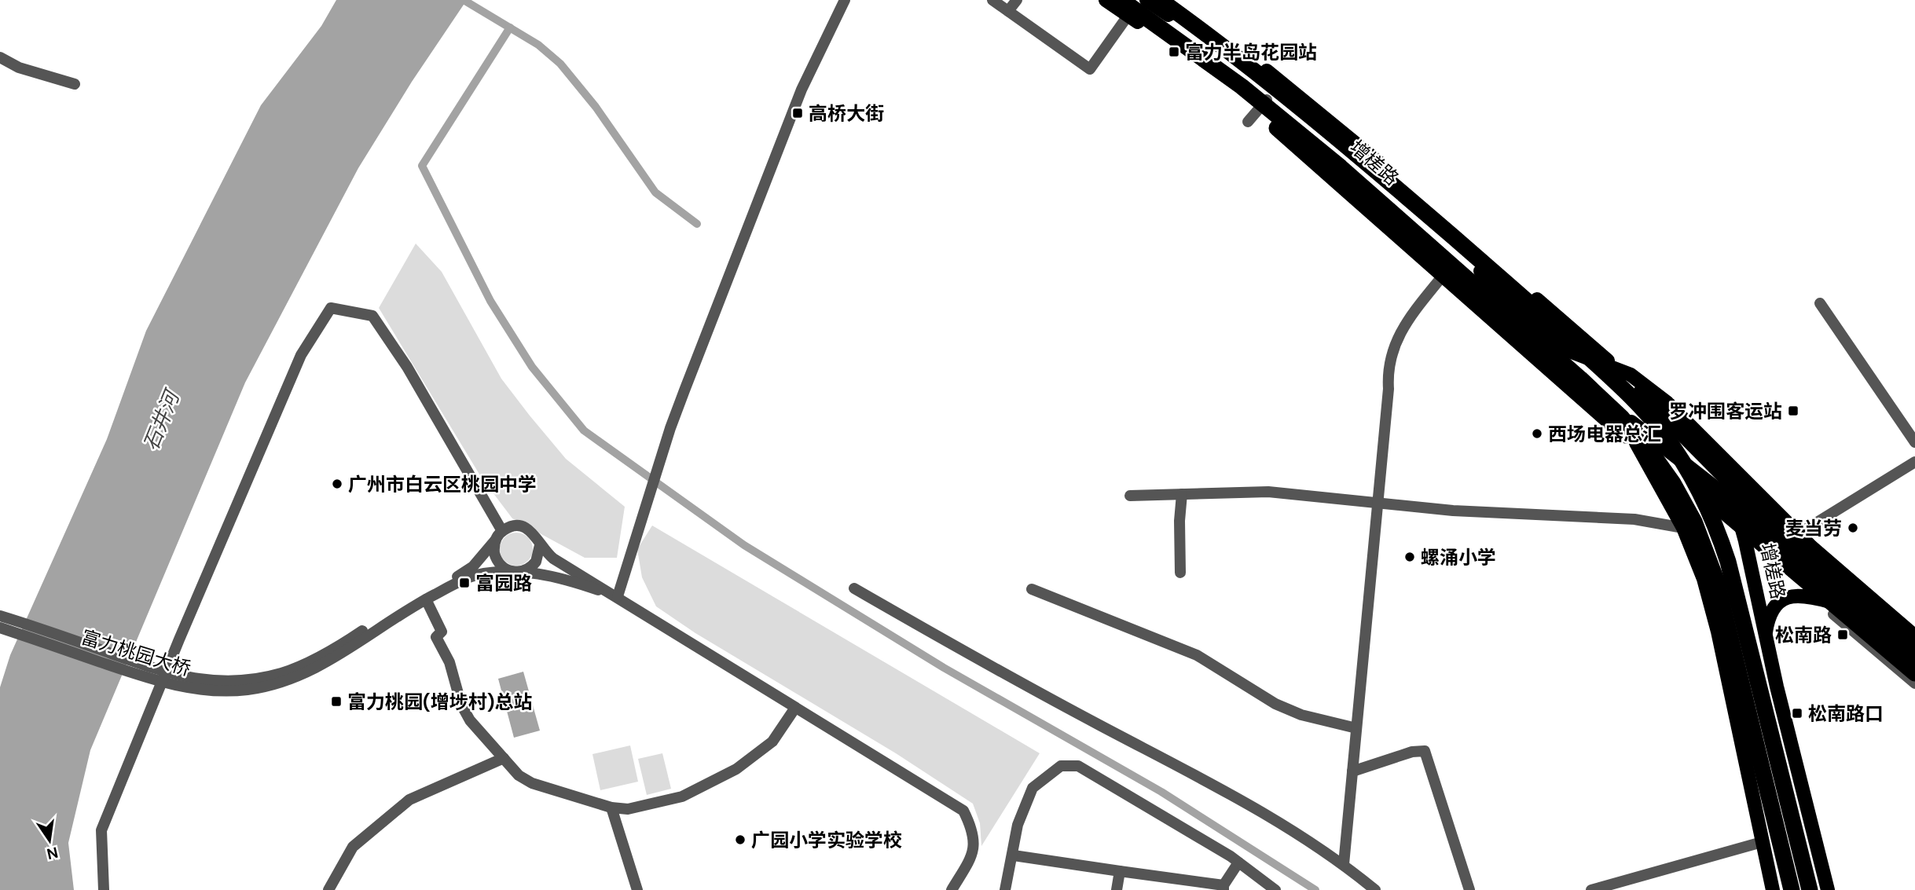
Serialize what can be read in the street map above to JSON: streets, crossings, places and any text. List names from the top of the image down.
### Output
{
  "streets": {
    "highway": ["增槎路"],
    "street": ["富力桃园大桥"]
  },
  "water": ["石井河"],
  "places": {
    "transit": [
      "富力半岛花园站",
      "高桥大街",
      "罗冲围客运站",
      "富园路",
      "松南路",
      "富力桃园(增埗村)总站",
      "松南路口"
    ],
    "other": [
      "西场电器总汇",
      "广州市白云区桃园中学",
      "麦当劳",
      "螺涌小学",
      "广园小学实验学校"
    ]
  },
  "north": "bottom"
}
